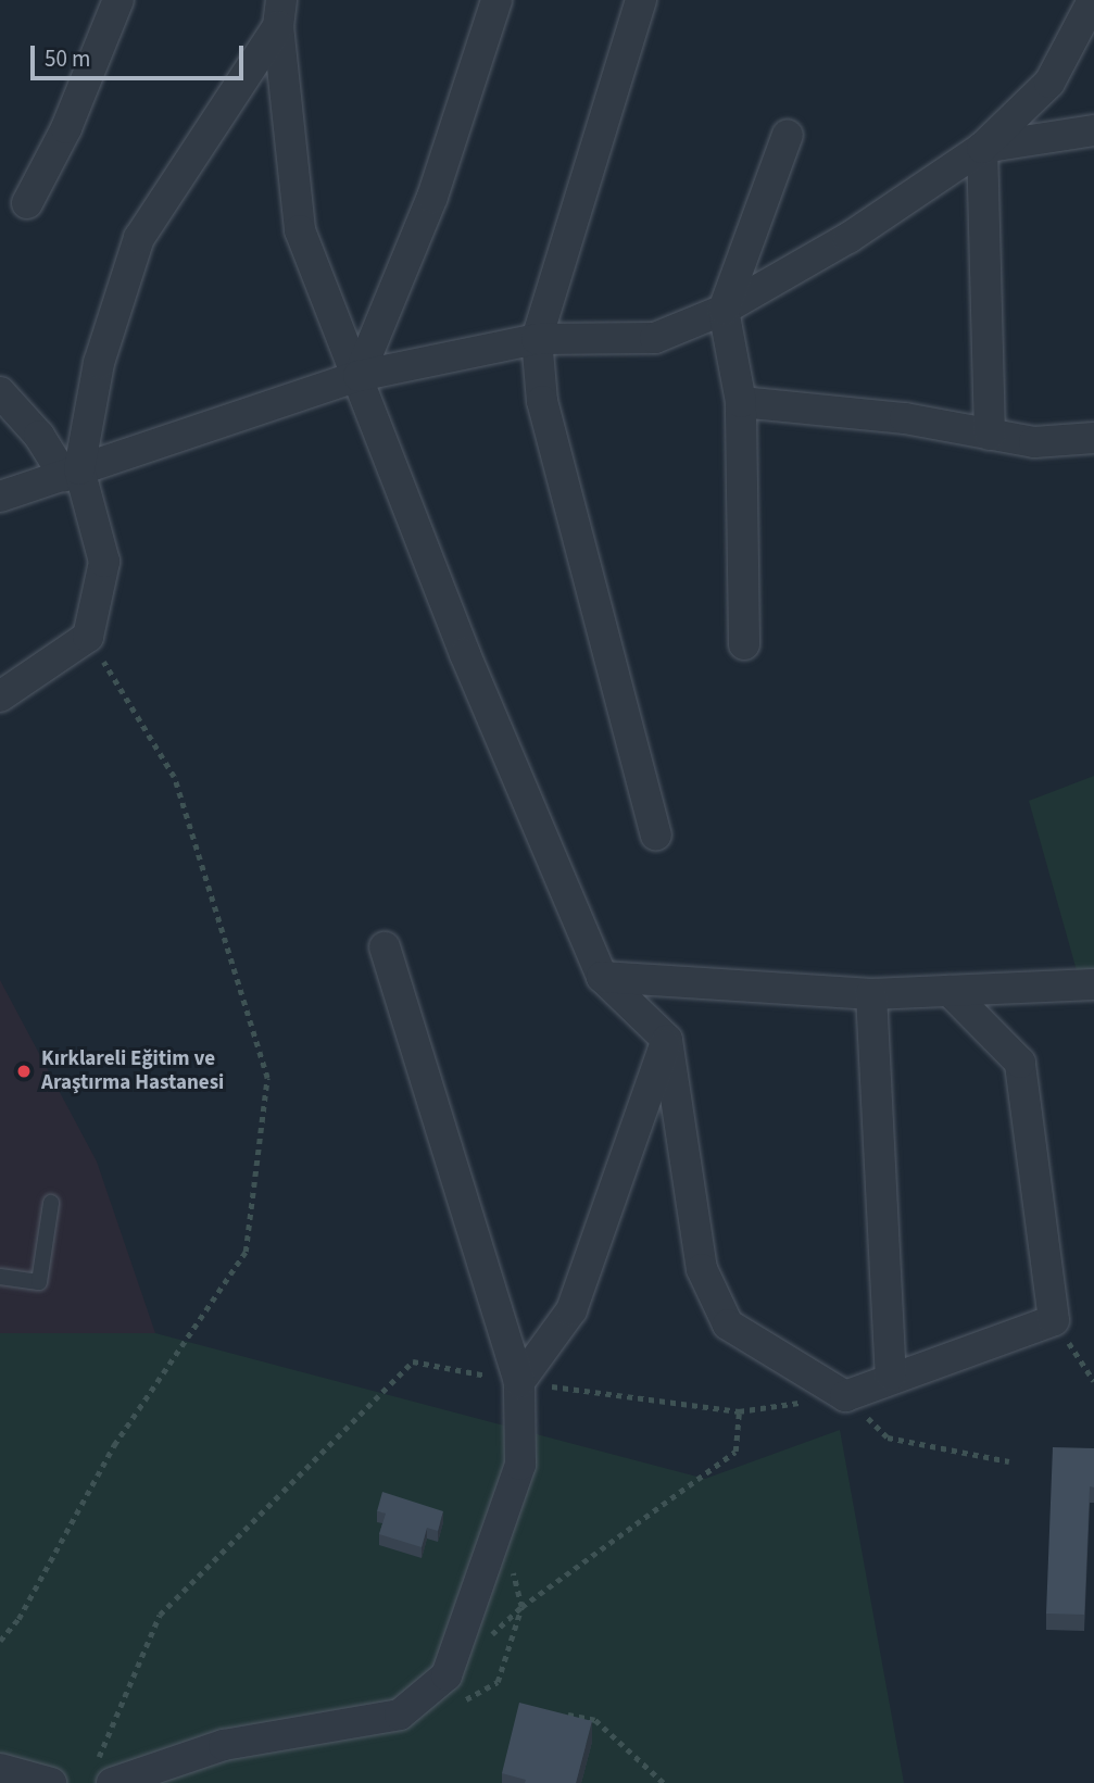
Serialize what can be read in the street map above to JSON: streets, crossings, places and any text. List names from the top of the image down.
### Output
{
  "places": ["Kırklareli Eğitim ve Araştırma Hastanesi"],
  "scale_bar": "50 m"
}
